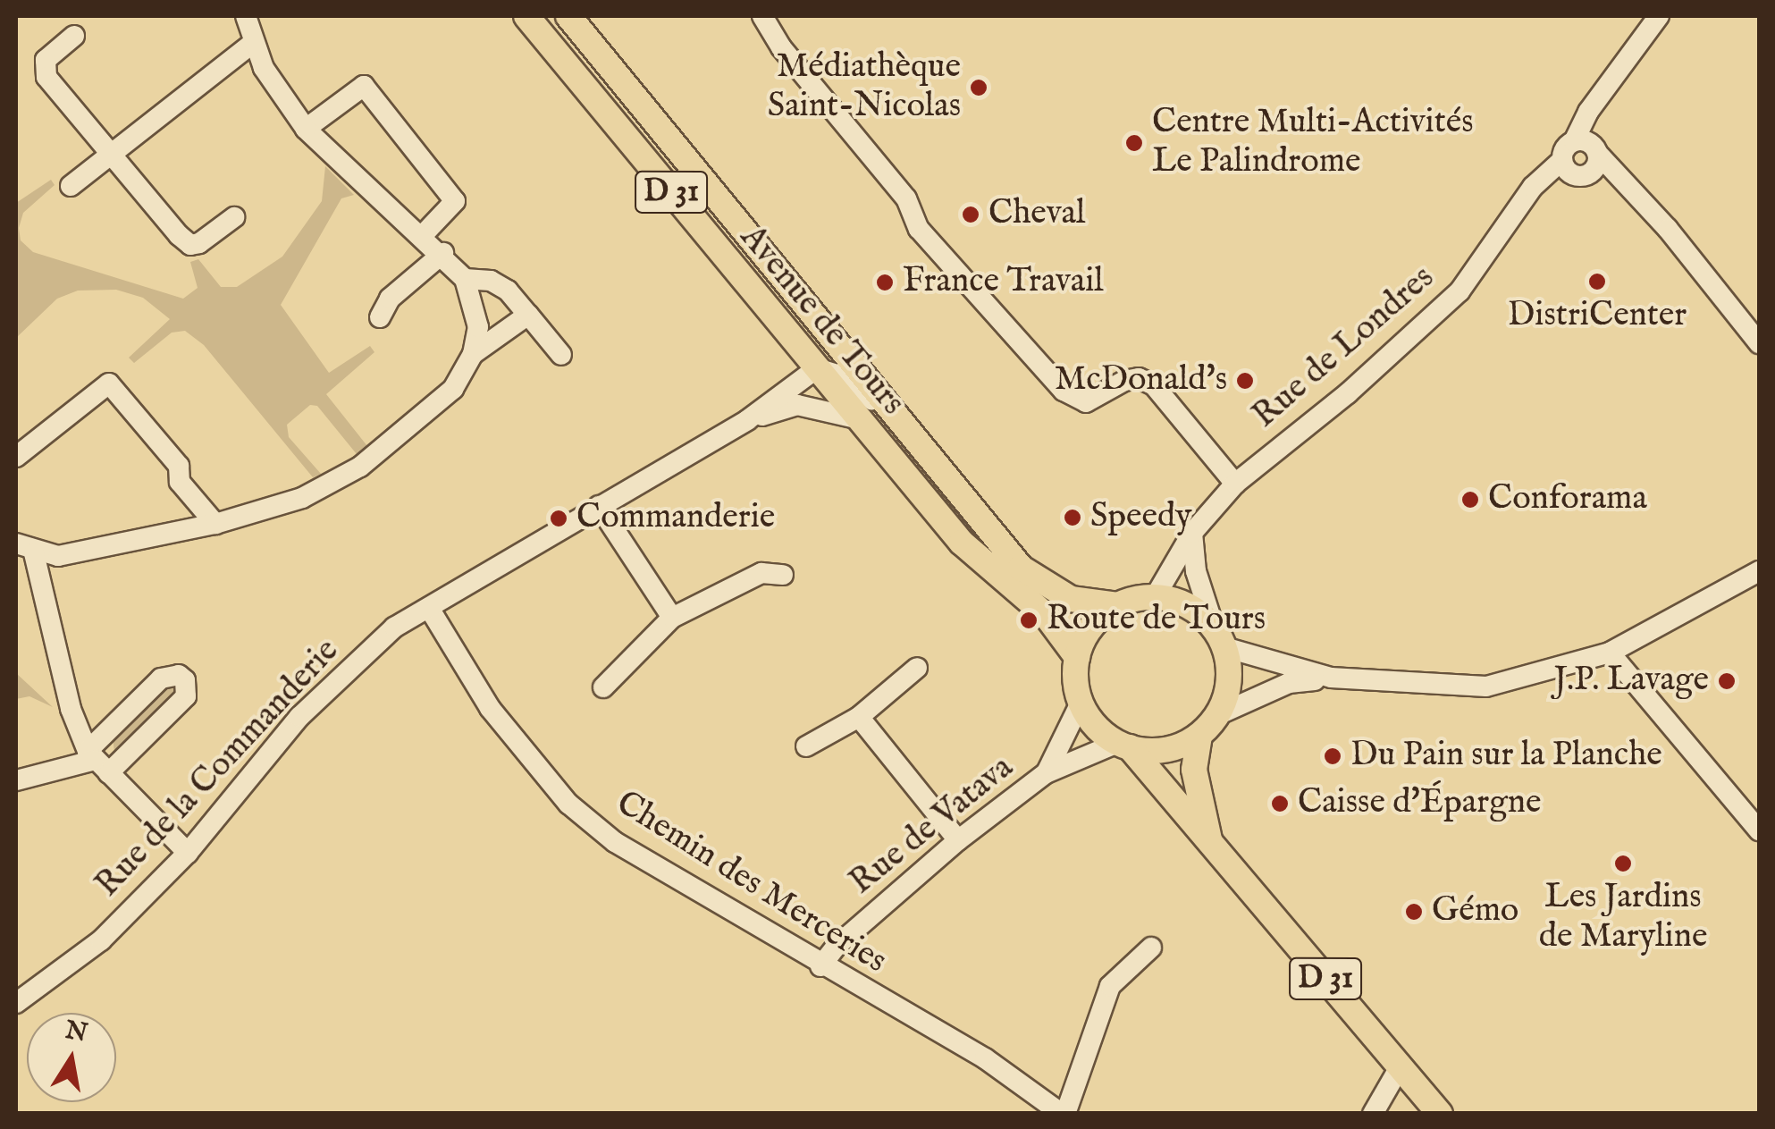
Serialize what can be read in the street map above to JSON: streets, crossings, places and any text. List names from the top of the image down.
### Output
{
  "streets": {
    "main road": ["D 31", "Avenue de Tours"],
    "street": [
      "Rue de Londres",
      "Rue de la Commanderie",
      "Rue de Vatava",
      "Chemin des Merceries"
    ]
  },
  "crossings": [
    ["D 31", "Avenue de Tours"],
    ["D 31", "Rue de Londres"],
    ["D 31", "Rue de Vatava"],
    ["Avenue de Tours", "Rue de Londres"],
    ["Avenue de Tours", "Rue de la Commanderie"],
    ["Avenue de Tours", "Rue de Vatava"],
    ["Rue de Londres", "Rue de Vatava"],
    ["Rue de la Commanderie", "Chemin des Merceries"],
    ["Rue de Vatava", "Chemin des Merceries"]
  ],
  "places": [
    "Médiathèque Saint-Nicolas",
    "Centre Multi-Activités Le Palindrome",
    "Cheval",
    "DistriCenter",
    "France Travail",
    "McDonald's",
    "Conforama",
    "Speedy",
    "Commanderie",
    "Route de Tours",
    "J.P. Lavage",
    "Du Pain sur la Planche",
    "Caisse d'Épargne",
    "Les Jardins de Maryline",
    "Gémo"
  ],
  "north": "top"
}
